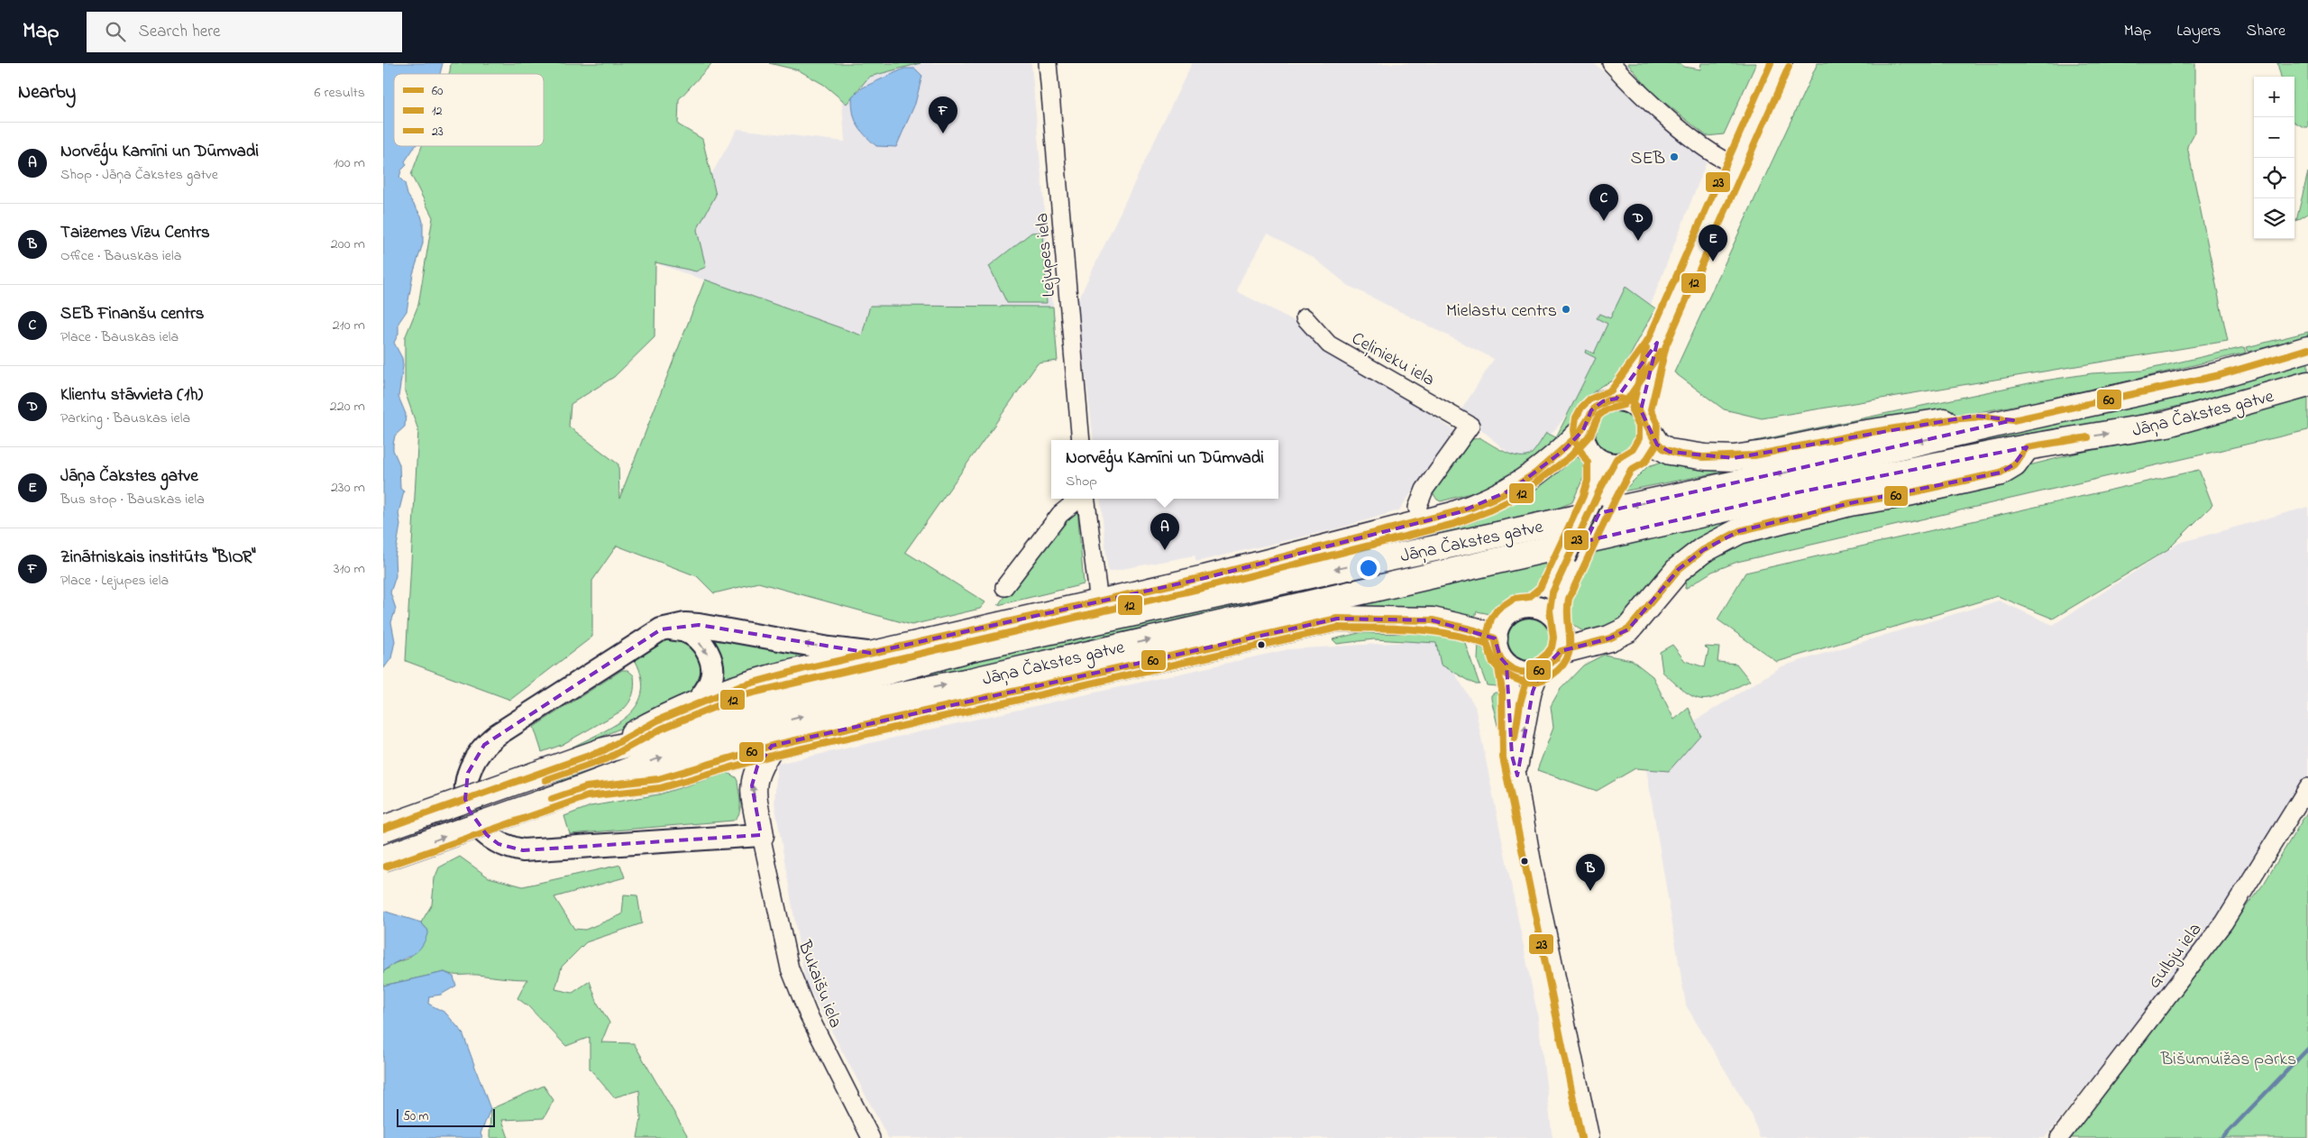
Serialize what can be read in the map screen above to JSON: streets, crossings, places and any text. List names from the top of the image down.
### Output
{
  "streets": {
    "highway": ["Jāņa Čakstes gatve"],
    "street": [
      "Lejupes iela",
      "Ceļinieku iela",
      "Gulbju iela",
      "Bukaišu iela"
    ]
  },
  "parks": ["Bišumuižas parks"],
  "places": ["SEB", "Mielastu centrs"],
  "lines": ["transit line 23", "transit line 12", "transit line 60"],
  "legend": ["60", "12", "23"],
  "scale_bar": "50 m",
  "page": {
    "header": "Map",
    "search": "Search here",
    "nav": ["Map", "Layers", "Share"],
    "heading": ["Nearby", "6 results"],
    "map_buttons": ["+", "−"],
    "pins": [
      "F",
      "C",
      "D",
      "E",
      "A",
      "B"
    ],
    "list": [
      {
        "mark": "A",
        "name": "Norvēģu Kamīni un Dūmvadi",
        "note": "Shop · Jāņa Čakstes gatve",
        "value": "100 m"
      },
      {
        "mark": "B",
        "name": "Taizemes Vīzu Centrs",
        "note": "Office · Bauskas iela",
        "value": "200 m"
      },
      {
        "mark": "C",
        "name": "SEB Finanšu centrs",
        "note": "Place · Bauskas iela",
        "value": "210 m"
      },
      {
        "mark": "D",
        "name": "Klientu stāvvieta (1h)",
        "note": "Parking · Bauskas iela",
        "value": "220 m"
      },
      {
        "mark": "E",
        "name": "Jāņa Čakstes gatve",
        "note": "Bus stop · Bauskas iela",
        "value": "230 m"
      },
      {
        "mark": "F",
        "name": "Zinātniskais institūts \"BIOR\"",
        "note": "Place · Lejupes iela",
        "value": "310 m"
      }
    ],
    "popup": ["Norvēģu Kamīni un Dūmvadi", "Shop"],
    "scale": "50 m"
  }
}
